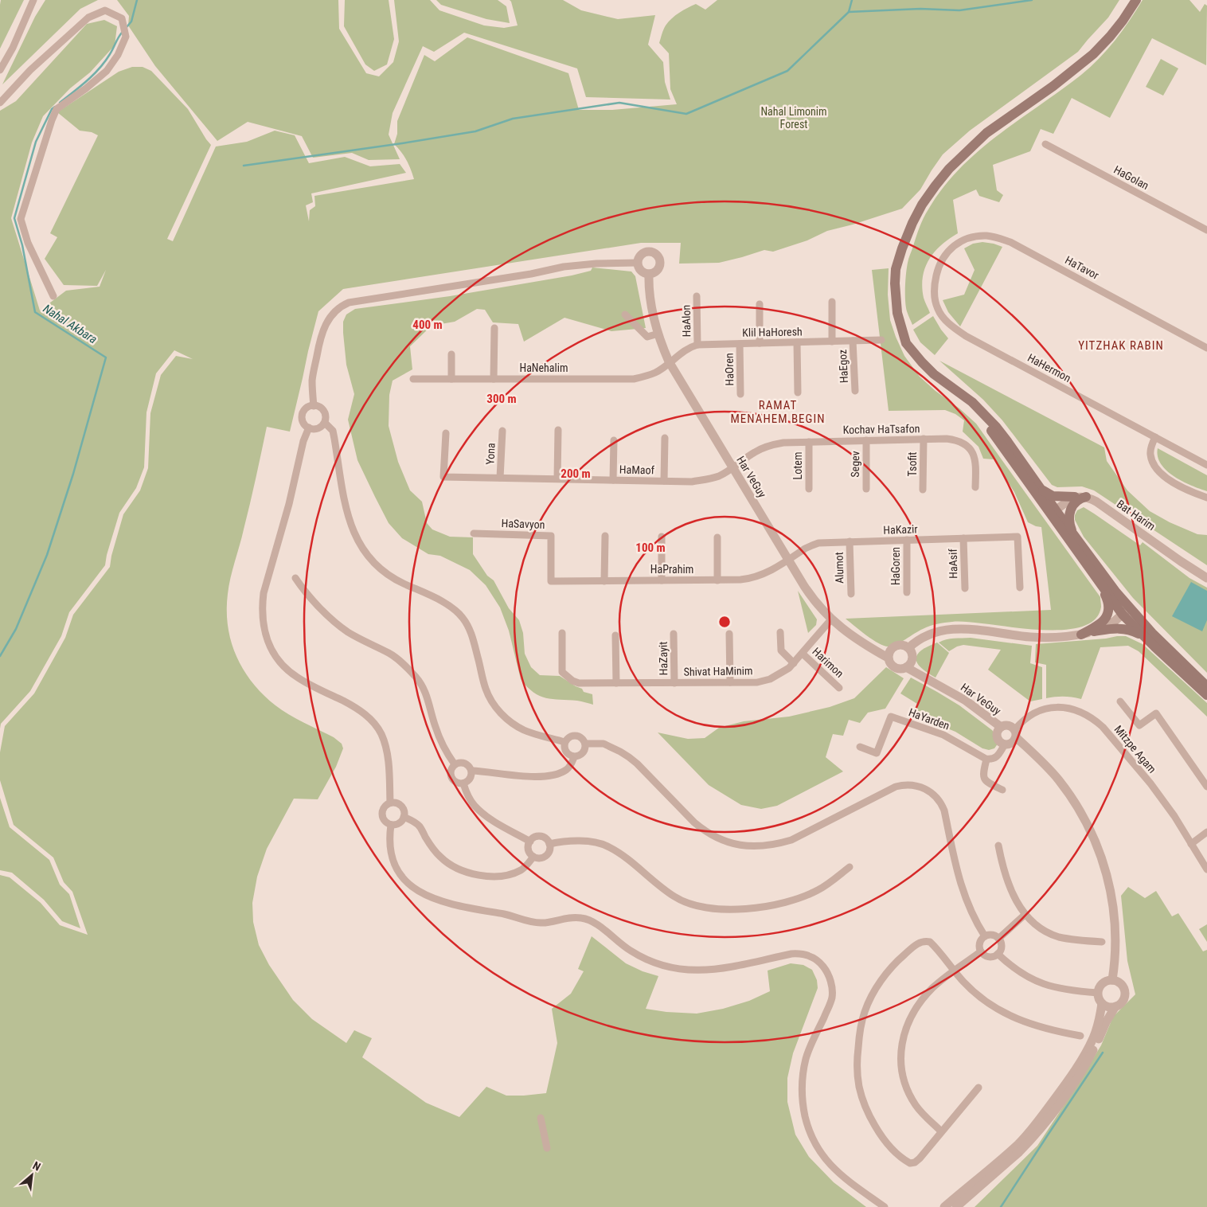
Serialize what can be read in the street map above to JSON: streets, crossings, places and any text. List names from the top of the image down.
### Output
{
  "streets": {
    "street": [
      "HaGolan",
      "HaTavor",
      "HaAlon",
      "Klil HaHoresh",
      "HaEgoz",
      "HaNehalim",
      "HaHermon",
      "HaOren",
      "Kochav HaTsafon",
      "Yona",
      "Segev",
      "Tsofit",
      "Lotem",
      "HaMaof",
      "Har VeGuy",
      "Bat Harim",
      "HaSavyon",
      "HaKazir",
      "HaAsif",
      "HaGoren",
      "Alumot",
      "HaPrahim",
      "HaZayit",
      "Harimon",
      "Shivat HaMinim",
      "HaYarden",
      "Mitzpe Agam"
    ]
  },
  "crossings": [
    ["HaTavor", "HaHermon"],
    ["HaAlon", "Klil HaHoresh"],
    ["Klil HaHoresh", "HaEgoz"],
    ["Klil HaHoresh", "HaNehalim"],
    ["Klil HaHoresh", "HaOren"],
    ["Klil HaHoresh", "Har VeGuy"],
    ["HaNehalim", "Har VeGuy"],
    ["Kochav HaTsafon", "Segev"],
    ["Kochav HaTsafon", "Tsofit"],
    ["Kochav HaTsafon", "Lotem"],
    ["Kochav HaTsafon", "HaMaof"],
    ["Kochav HaTsafon", "Har VeGuy"],
    ["Yona", "HaMaof"],
    ["HaMaof", "Har VeGuy"],
    ["Har VeGuy", "HaKazir"],
    ["Har VeGuy", "HaPrahim"],
    ["Har VeGuy", "Shivat HaMinim"],
    ["Har VeGuy", "Mitzpe Agam"],
    ["HaSavyon", "HaPrahim"],
    ["HaKazir", "HaAsif"],
    ["HaKazir", "HaGoren"],
    ["HaKazir", "Alumot"],
    ["HaKazir", "HaPrahim"],
    ["HaZayit", "Shivat HaMinim"],
    ["Harimon", "Shivat HaMinim"]
  ],
  "districts": ["YITZHAK RABIN", "RAMAT MENAHEM BEGIN"],
  "water": ["Nahal Akbara"],
  "parks": ["Nahal Limonim Forest"],
  "north": "top right",
  "rings": [
    "400 m",
    "300 m",
    "200 m",
    "100 m"
  ]
}
